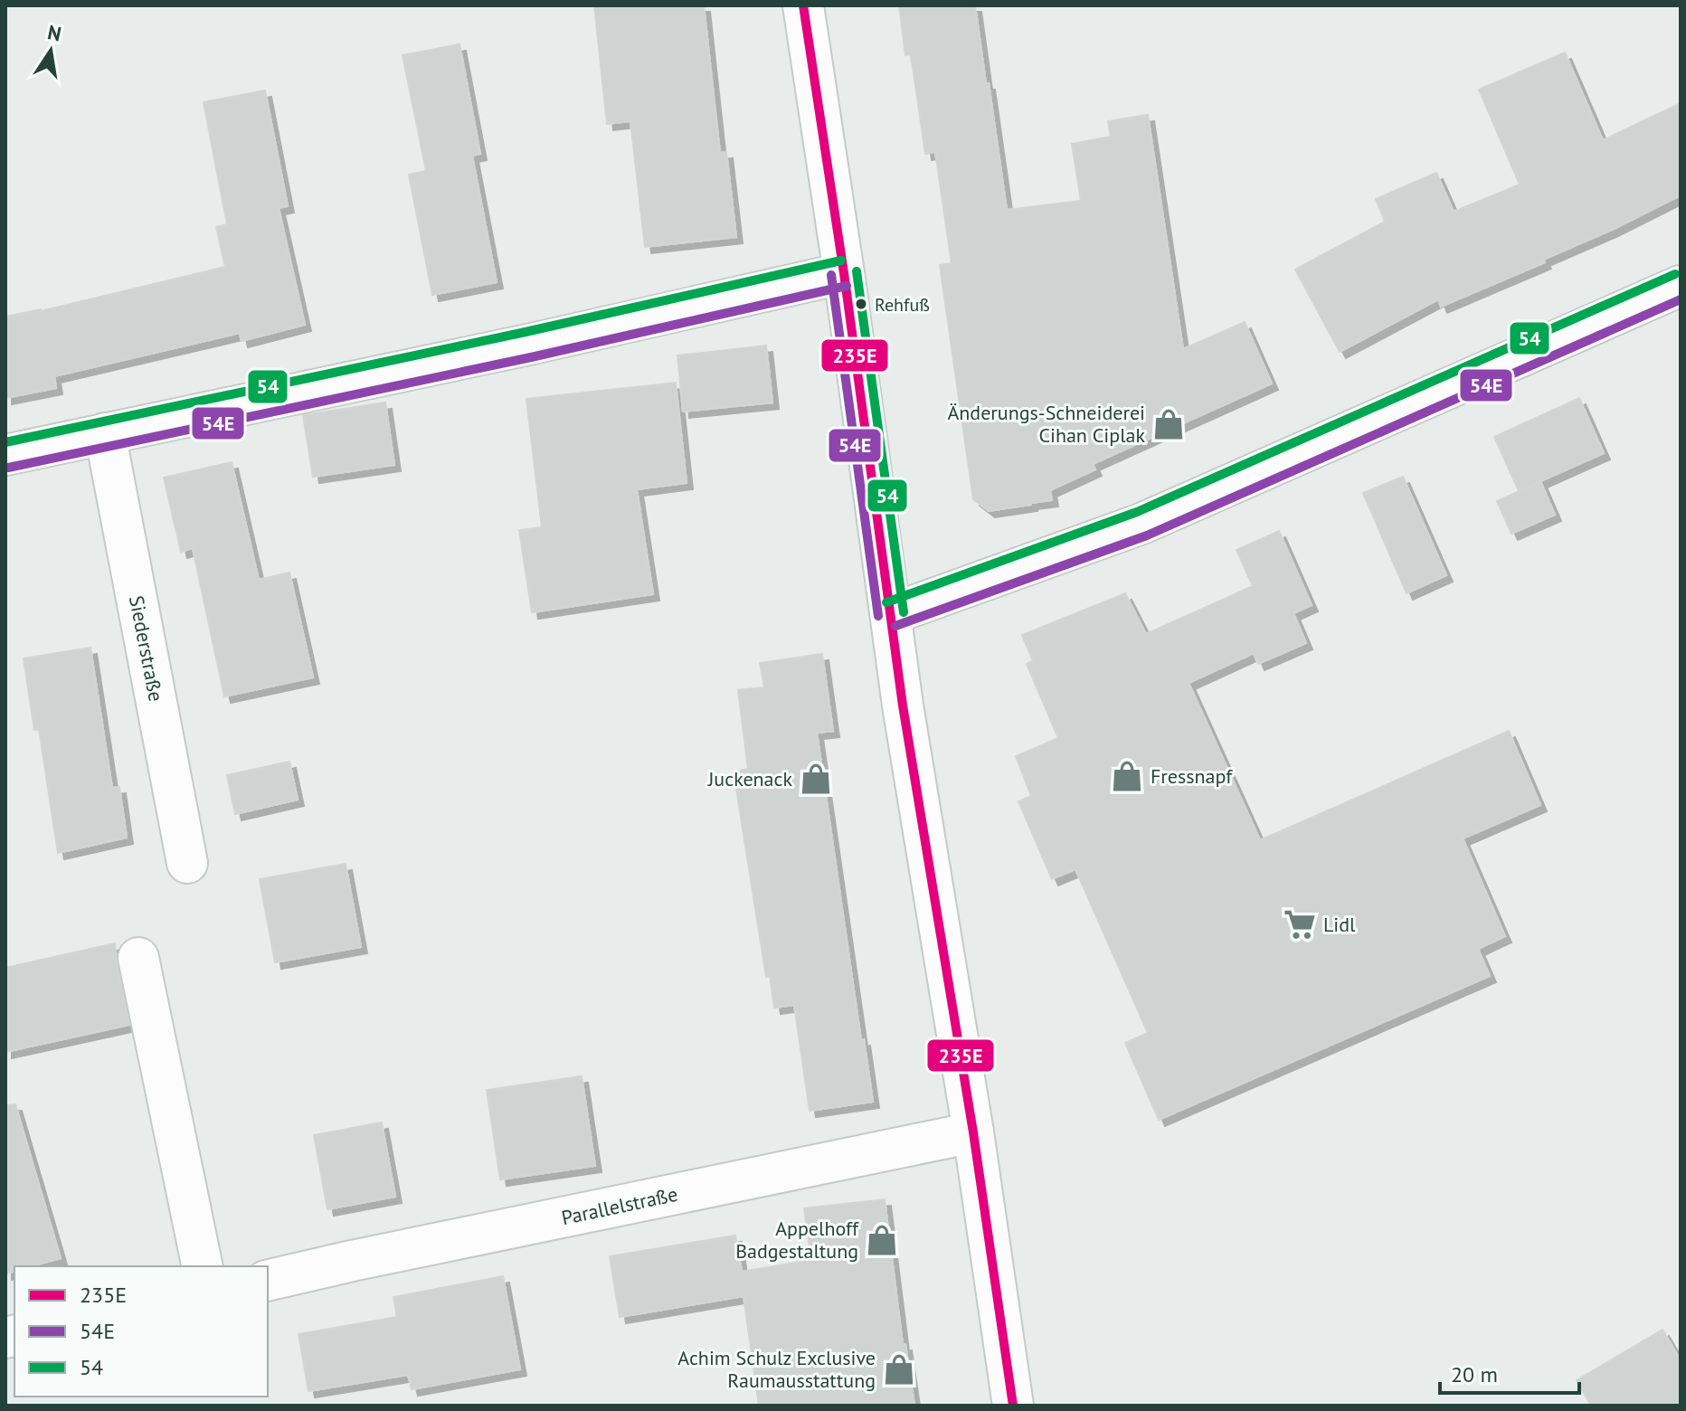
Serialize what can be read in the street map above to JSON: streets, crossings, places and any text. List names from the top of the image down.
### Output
{
  "streets": {
    "street": ["Siederstraße", "Parallelstraße"]
  },
  "places": {
    "other": ["Rehfuß"],
    "shop": [
      "Änderungs-Schneiderei Cihan Ciplak",
      "Fressnapf",
      "Juckenack",
      "Appelhoff Badgestaltung",
      "Achim Schulz Exclusive Raumausstattung"
    ],
    "supermarket": ["Lidl"]
  },
  "lines": ["transit line 235E", "transit line 54", "transit line 54E"],
  "legend": ["235E", "54E", "54"],
  "scale_bar": "20 m",
  "north": "top"
}
